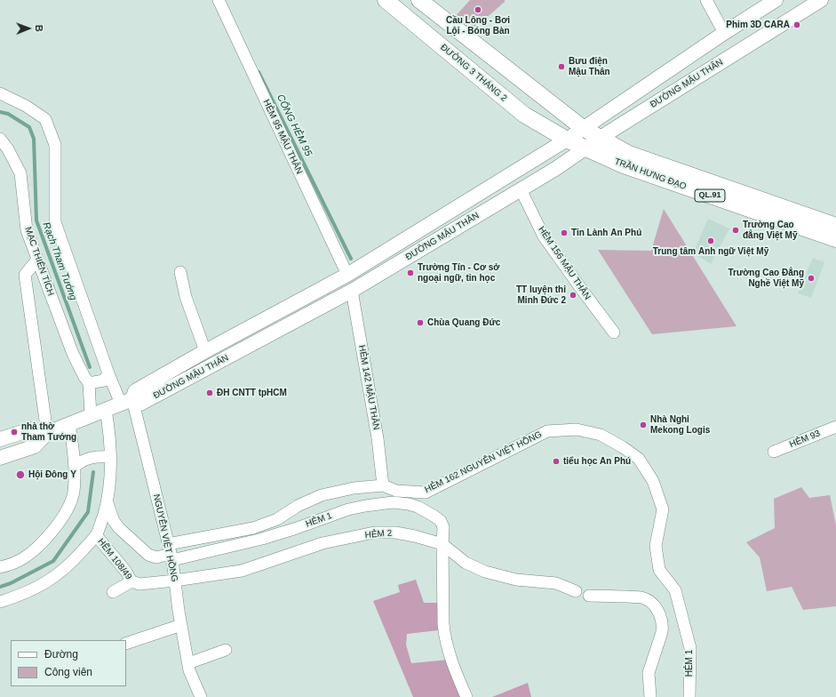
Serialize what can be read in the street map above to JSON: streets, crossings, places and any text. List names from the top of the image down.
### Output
{
  "streets": {
    "highway": ["ĐƯỜNG 3 THÁNG 2", "TRẦN HƯNG ĐẠO", "QL.91"],
    "main road": ["ĐƯỜNG MẬU THÂN"],
    "street": [
      "HẺM 95 MẬU THÂN",
      "MẠC THIÊN TÍCH",
      "HẺM 156 MẬU THÂN",
      "HẺM 142 MẬU THÂN",
      "HẺM 93",
      "HẺM 162 NGUYỄN VIỆT HỒNG",
      "HẺM 1",
      "HẺM 2",
      "NGUYỄN VIỆT HỒNG",
      "HẼM 108/49"
    ]
  },
  "crossings": [
    ["ĐƯỜNG 3 THÁNG 2", "ĐƯỜNG MẬU THÂN"],
    ["ĐƯỜNG 3 THÁNG 2", "TRẦN HƯNG ĐẠO"],
    ["ĐƯỜNG MẬU THÂN", "HẺM 95 MẬU THÂN"],
    ["ĐƯỜNG MẬU THÂN", "TRẦN HƯNG ĐẠO"],
    ["ĐƯỜNG MẬU THÂN", "QL.91"],
    ["ĐƯỜNG MẬU THÂN", "MẠC THIÊN TÍCH"],
    ["ĐƯỜNG MẬU THÂN", "HẺM 156 MẬU THÂN"],
    ["ĐƯỜNG MẬU THÂN", "HẺM 142 MẬU THÂN"],
    ["ĐƯỜNG MẬU THÂN", "NGUYỄN VIỆT HỒNG"],
    ["TRẦN HƯNG ĐẠO", "QL.91"],
    ["HẺM 142 MẬU THÂN", "HẺM 162 NGUYỄN VIỆT HỒNG"],
    ["HẺM 162 NGUYỄN VIỆT HỒNG", "HẺM 1"],
    ["HẺM 162 NGUYỄN VIỆT HỒNG", "NGUYỄN VIỆT HỒNG"],
    ["HẺM 1", "HẺM 2"],
    ["HẺM 1", "NGUYỄN VIỆT HỒNG"],
    ["HẺM 2", "NGUYỄN VIỆT HỒNG"],
    ["HẺM 2", "HẼM 108/49"],
    ["NGUYỄN VIỆT HỒNG", "HẼM 108/49"]
  ],
  "water": ["CỐNG HẺM 95", "Rạch Tham Tướng"],
  "places": [
    "Cầu Lông - Bơi Lội - Bóng Bàn",
    "Phim 3D CARA",
    "Bưu điện Mậu Thân",
    "Trường Cao đẳng Việt Mỹ",
    "Tin Lành An Phú",
    "Trung tâm Anh ngữ Việt Mỹ",
    "Trường Tín - Cơ sở ngoại ngữ, tin học",
    "Trường Cao Đẳng Nghề Việt Mỹ",
    "TT luyện thi Minh Đức 2",
    "Chùa Quang Đức",
    "ĐH CNTT tpHCM",
    "Nhà Nghỉ Mekong Logis",
    "nhà thờ Tham Tướng",
    "tiểu học An Phú",
    "Hội Đông Y"
  ],
  "legend": ["Đường", "Công viên"],
  "north": "right"
}
